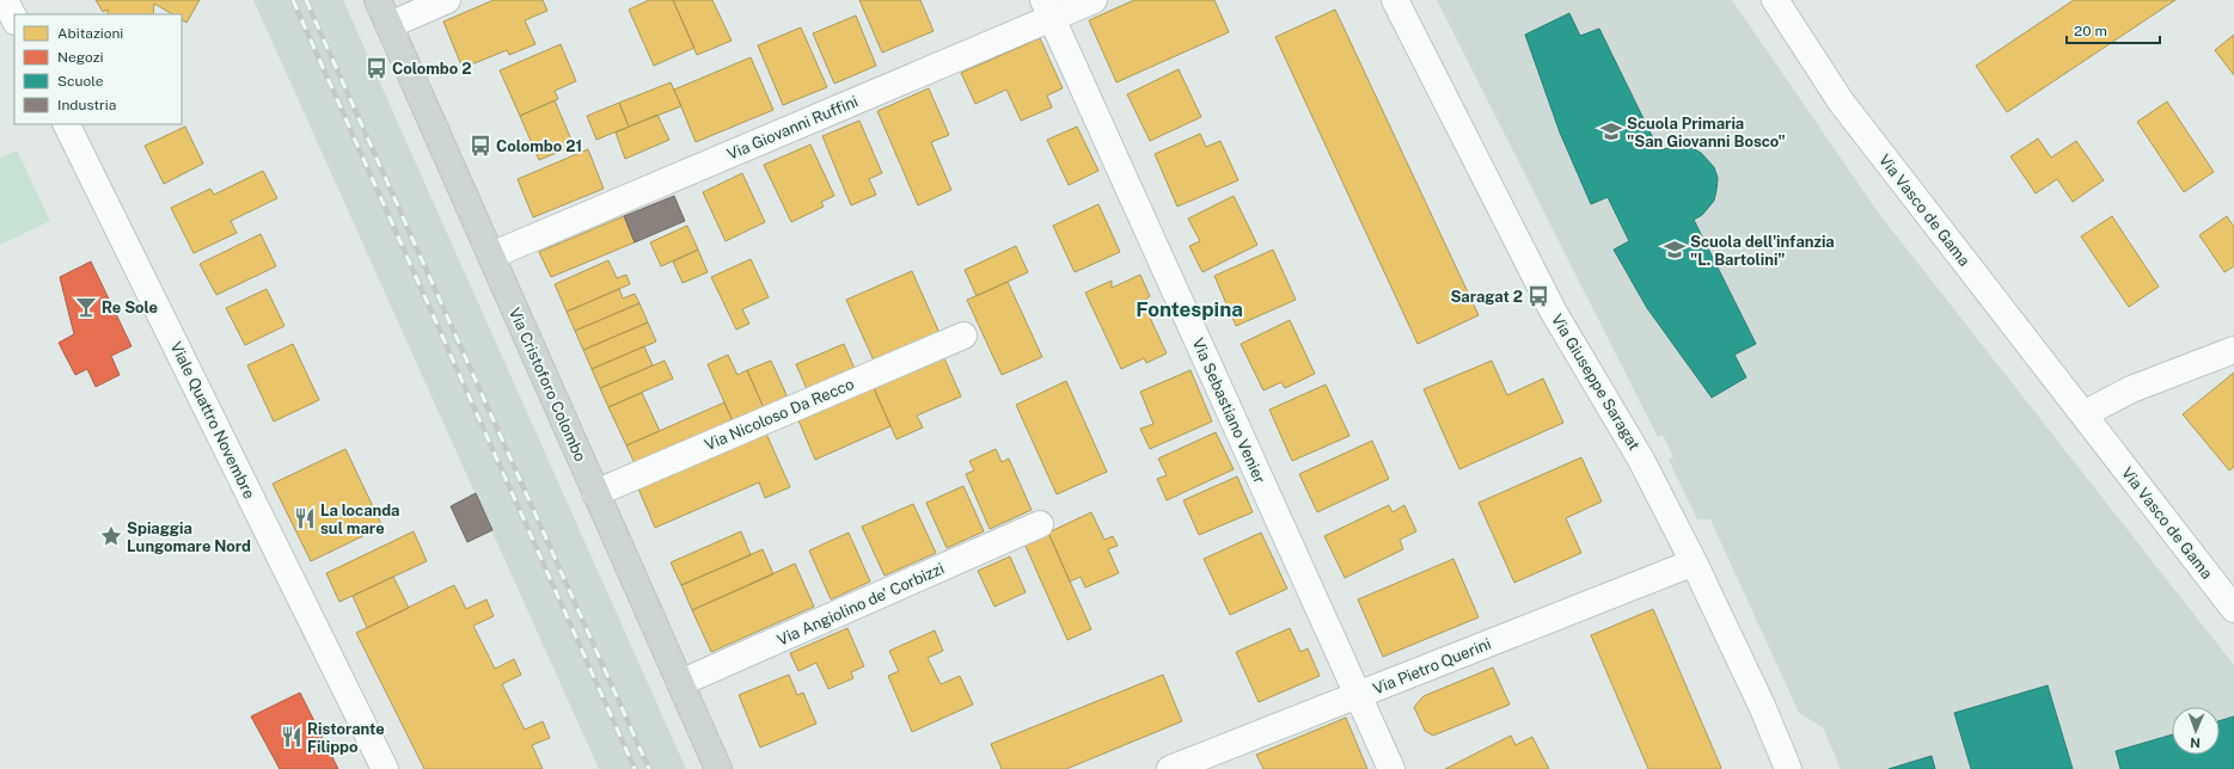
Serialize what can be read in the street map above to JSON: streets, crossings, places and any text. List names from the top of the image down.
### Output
{
  "streets": {
    "main road": ["Via Cristoforo Colombo"],
    "street": [
      "Via Giovanni Ruffini",
      "Via Vasco de Gama",
      "Via Giuseppe Saragat",
      "Via Sebastiano Venier",
      "Via Nicoloso Da Recco",
      "Viale Quattro Novembre",
      "Via Angiolino de' Corbizzi",
      "Via Pietro Querini"
    ]
  },
  "crossings": [
    ["Via Giovanni Ruffini", "Via Cristoforo Colombo"],
    ["Via Giovanni Ruffini", "Via Sebastiano Venier"],
    ["Via Giuseppe Saragat", "Via Pietro Querini"],
    ["Via Cristoforo Colombo", "Via Nicoloso Da Recco"],
    ["Via Cristoforo Colombo", "Via Angiolino de' Corbizzi"],
    ["Via Sebastiano Venier", "Via Pietro Querini"]
  ],
  "districts": ["Fontespina"],
  "places": {
    "bus stop": ["Colombo 2", "Colombo 21", "Saragat 2"],
    "school or university": ["Scuola Primaria \"San Giovanni Bosco\"", "Scuola dell'infanzia \"L. Bartolini\""],
    "bar": ["Re Sole"],
    "restaurant": ["La locanda sul mare", "Ristorante Filippo"],
    "place": ["Spiaggia Lungomare Nord"]
  },
  "legend": [
    "Abitazioni",
    "Negozi",
    "Scuole",
    "Industria"
  ],
  "scale_bar": "20 m",
  "north": "bottom"
}
